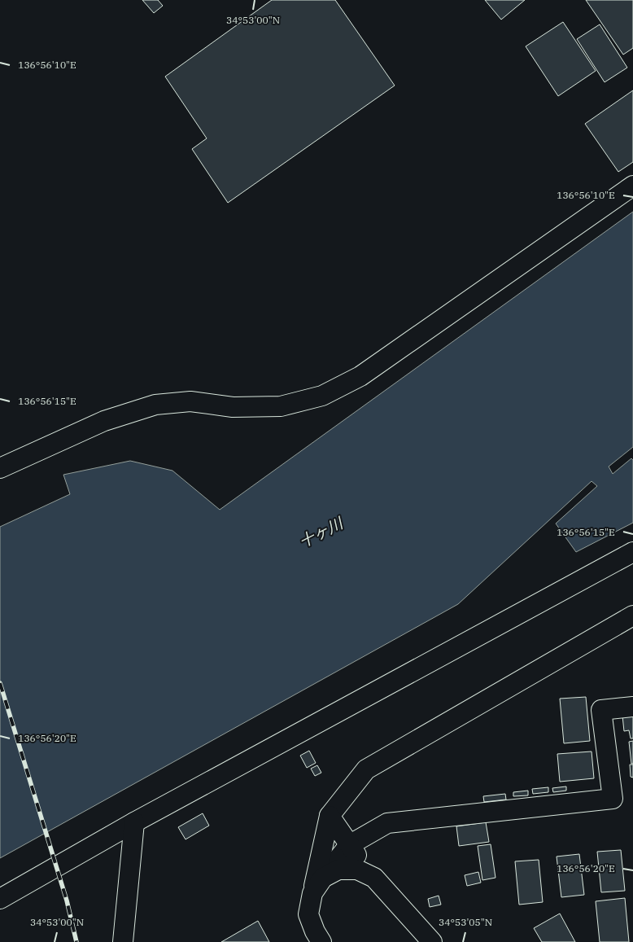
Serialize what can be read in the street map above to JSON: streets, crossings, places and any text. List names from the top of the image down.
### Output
{
  "water": ["十ヶ川"],
  "coordinates": [
    "34°53'00\"N",
    "136°56'10\"E",
    "136°56'15\"E",
    "136°56'20\"E",
    "34°53'05\"N"
  ]
}
